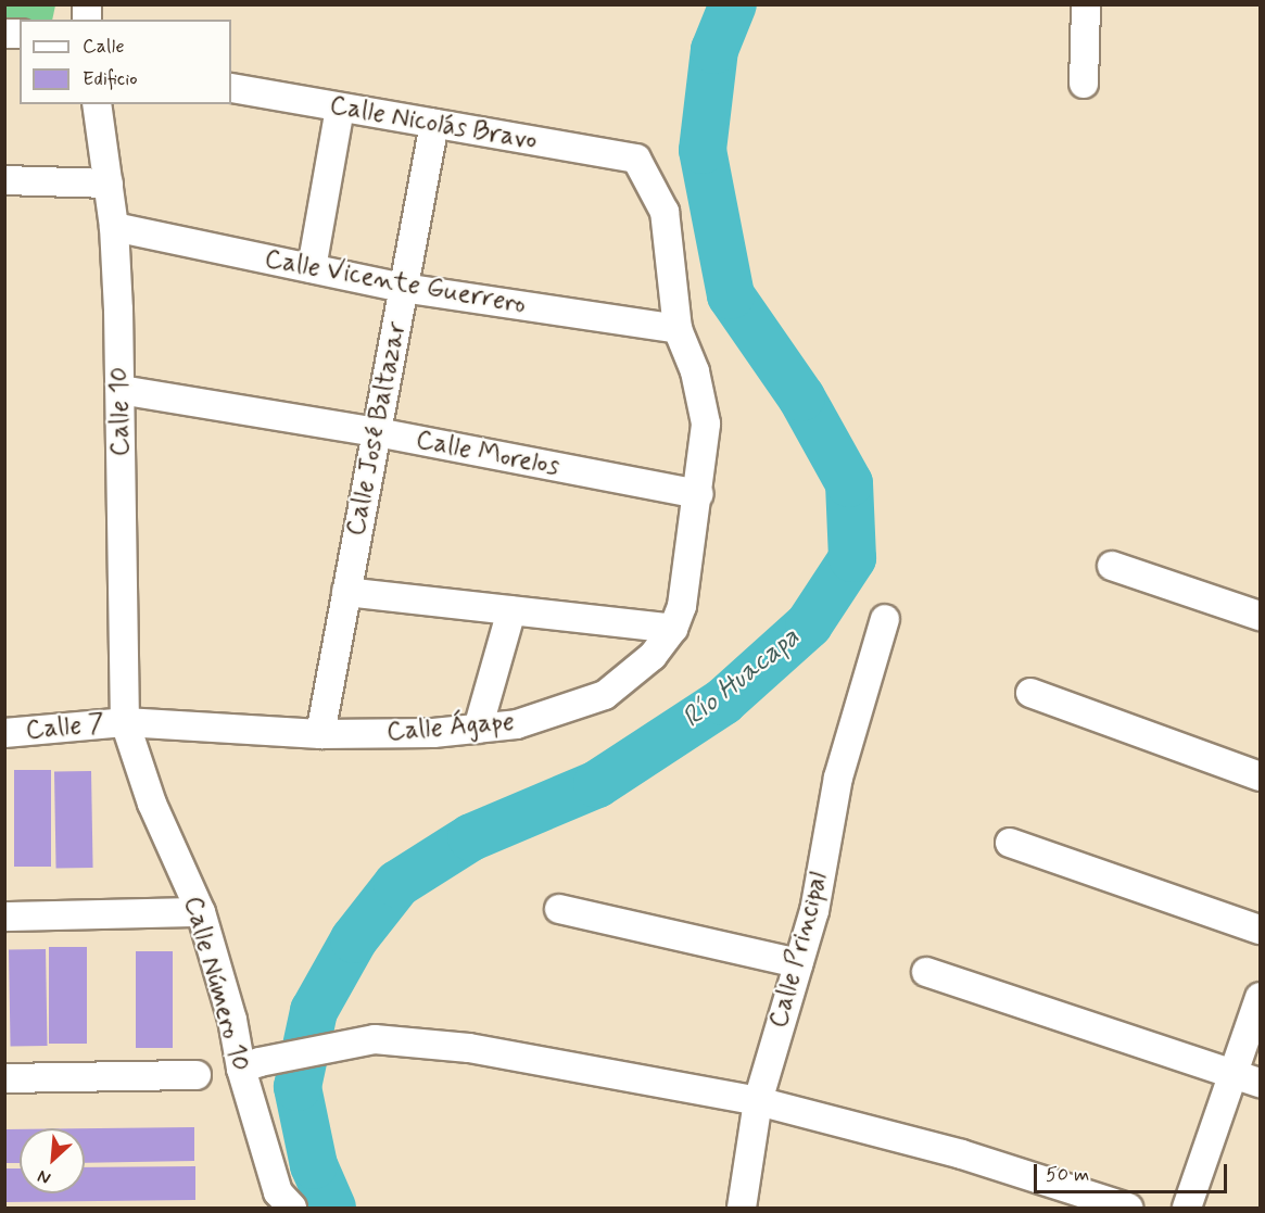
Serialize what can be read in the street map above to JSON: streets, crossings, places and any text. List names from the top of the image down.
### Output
{
  "streets": {
    "street": [
      "Calle Nicolás Bravo",
      "Calle Vicente Guerrero",
      "Calle 10",
      "Calle José Baltazar",
      "Calle Morelos",
      "Calle 7",
      "Calle Ágape",
      "Calle Principal",
      "Calle Número 10"
    ]
  },
  "crossings": [
    ["Calle Nicolás Bravo", "Calle José Baltazar"],
    ["Calle Nicolás Bravo", "Calle Ágape"],
    ["Calle Vicente Guerrero", "Calle 10"],
    ["Calle Vicente Guerrero", "Calle José Baltazar"],
    ["Calle Vicente Guerrero", "Calle Ágape"],
    ["Calle 10", "Calle Morelos"],
    ["Calle 10", "Calle 7"],
    ["Calle 10", "Calle Ágape"],
    ["Calle 10", "Calle Número 10"],
    ["Calle José Baltazar", "Calle Morelos"],
    ["Calle José Baltazar", "Calle Ágape"],
    ["Calle Morelos", "Calle Ágape"],
    ["Calle 7", "Calle Ágape"],
    ["Calle 7", "Calle Número 10"],
    ["Calle Ágape", "Calle Número 10"]
  ],
  "water": ["Río Huacapa"],
  "legend": ["Calle", "Edificio"],
  "scale_bar": "50 m",
  "north": "bottom left"
}
